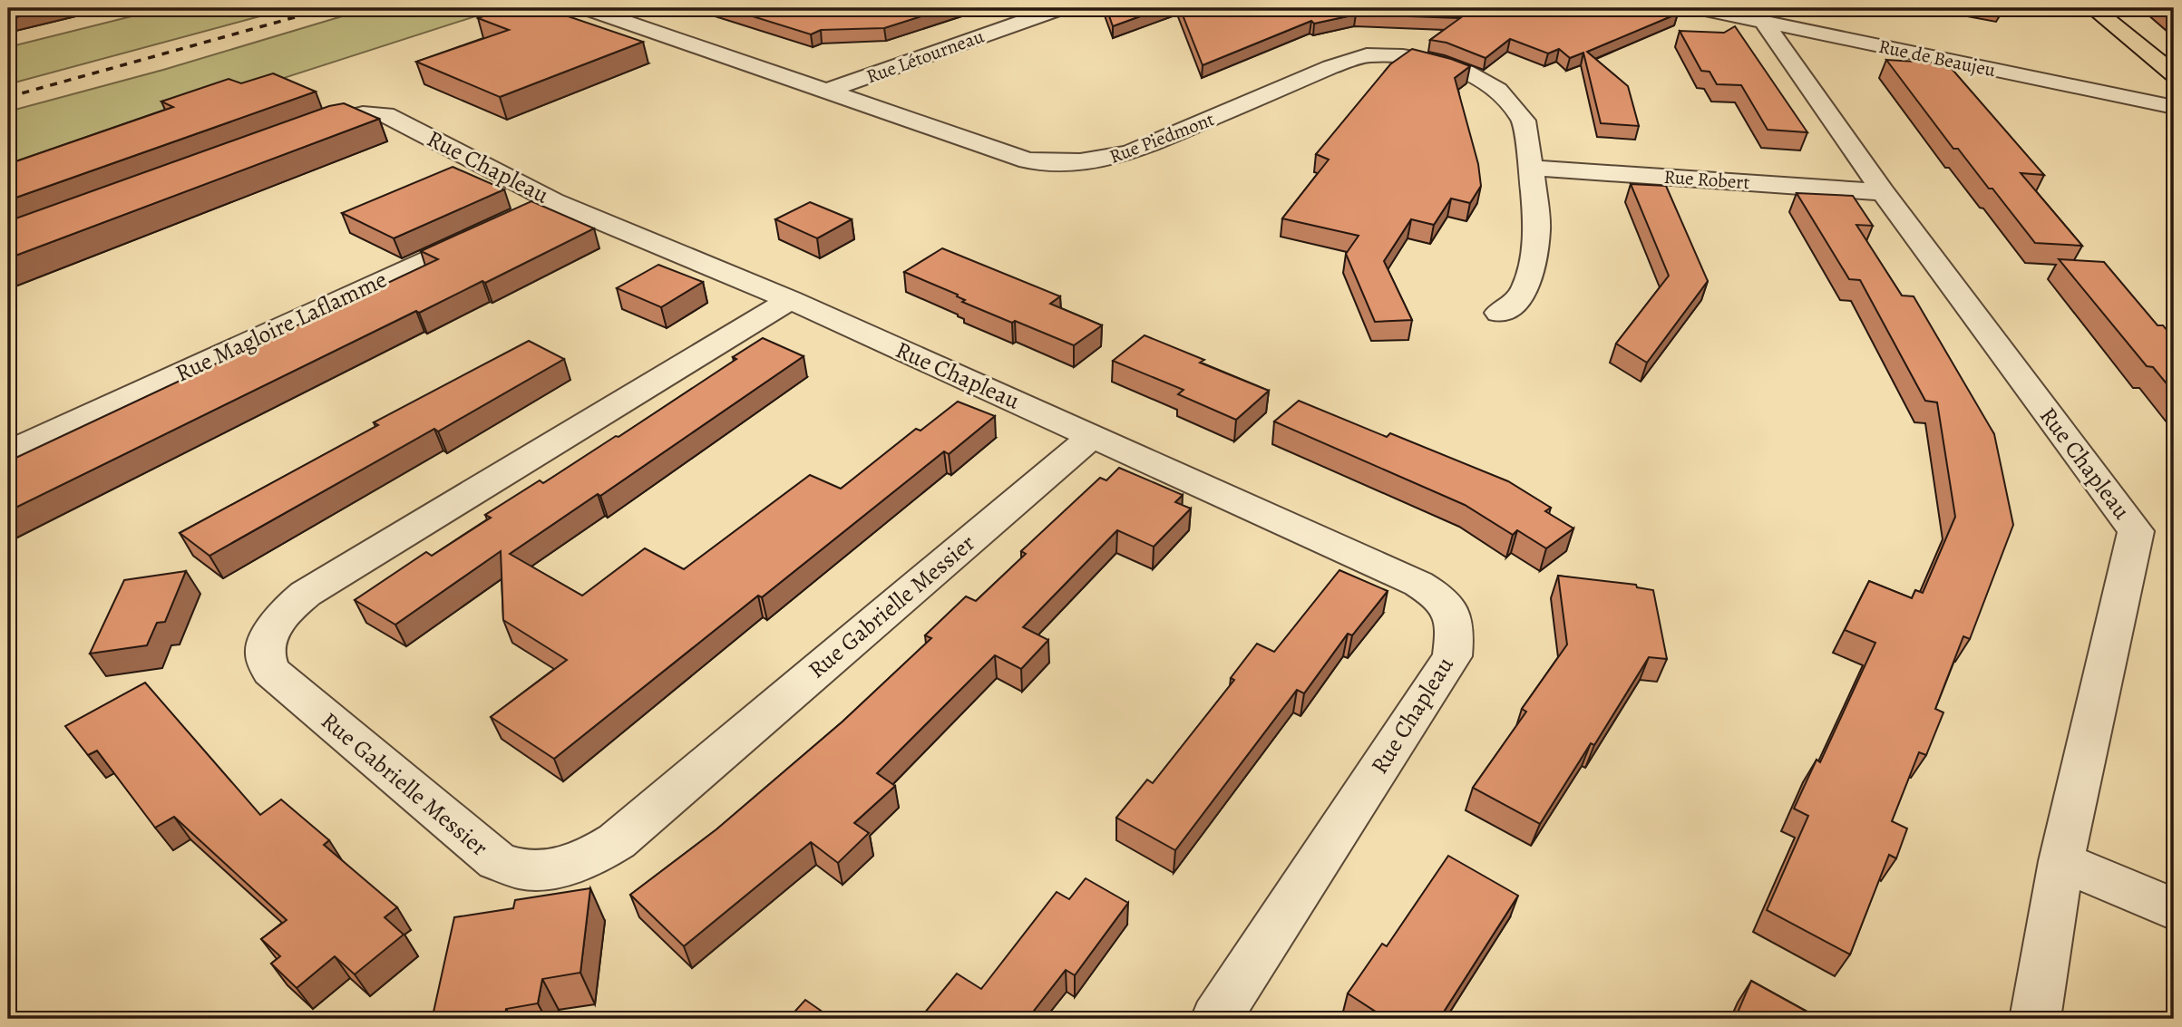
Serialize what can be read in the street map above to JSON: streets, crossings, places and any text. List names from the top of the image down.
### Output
{
  "streets": {
    "street": [
      "Rue Létourneau",
      "Rue de Beaujeu",
      "Rue Piedmont",
      "Rue Chapleau",
      "Rue Robert",
      "Rue Magloire Laflamme",
      "Rue Gabrielle Messier"
    ]
  },
  "crossings": [
    ["Rue Létourneau", "Rue Piedmont"],
    ["Rue de Beaujeu", "Rue Chapleau"],
    ["Rue Piedmont", "Rue Robert"],
    ["Rue Chapleau", "Rue Robert"],
    ["Rue Chapleau", "Rue Magloire Laflamme"],
    ["Rue Chapleau", "Rue Gabrielle Messier"]
  ]
}
